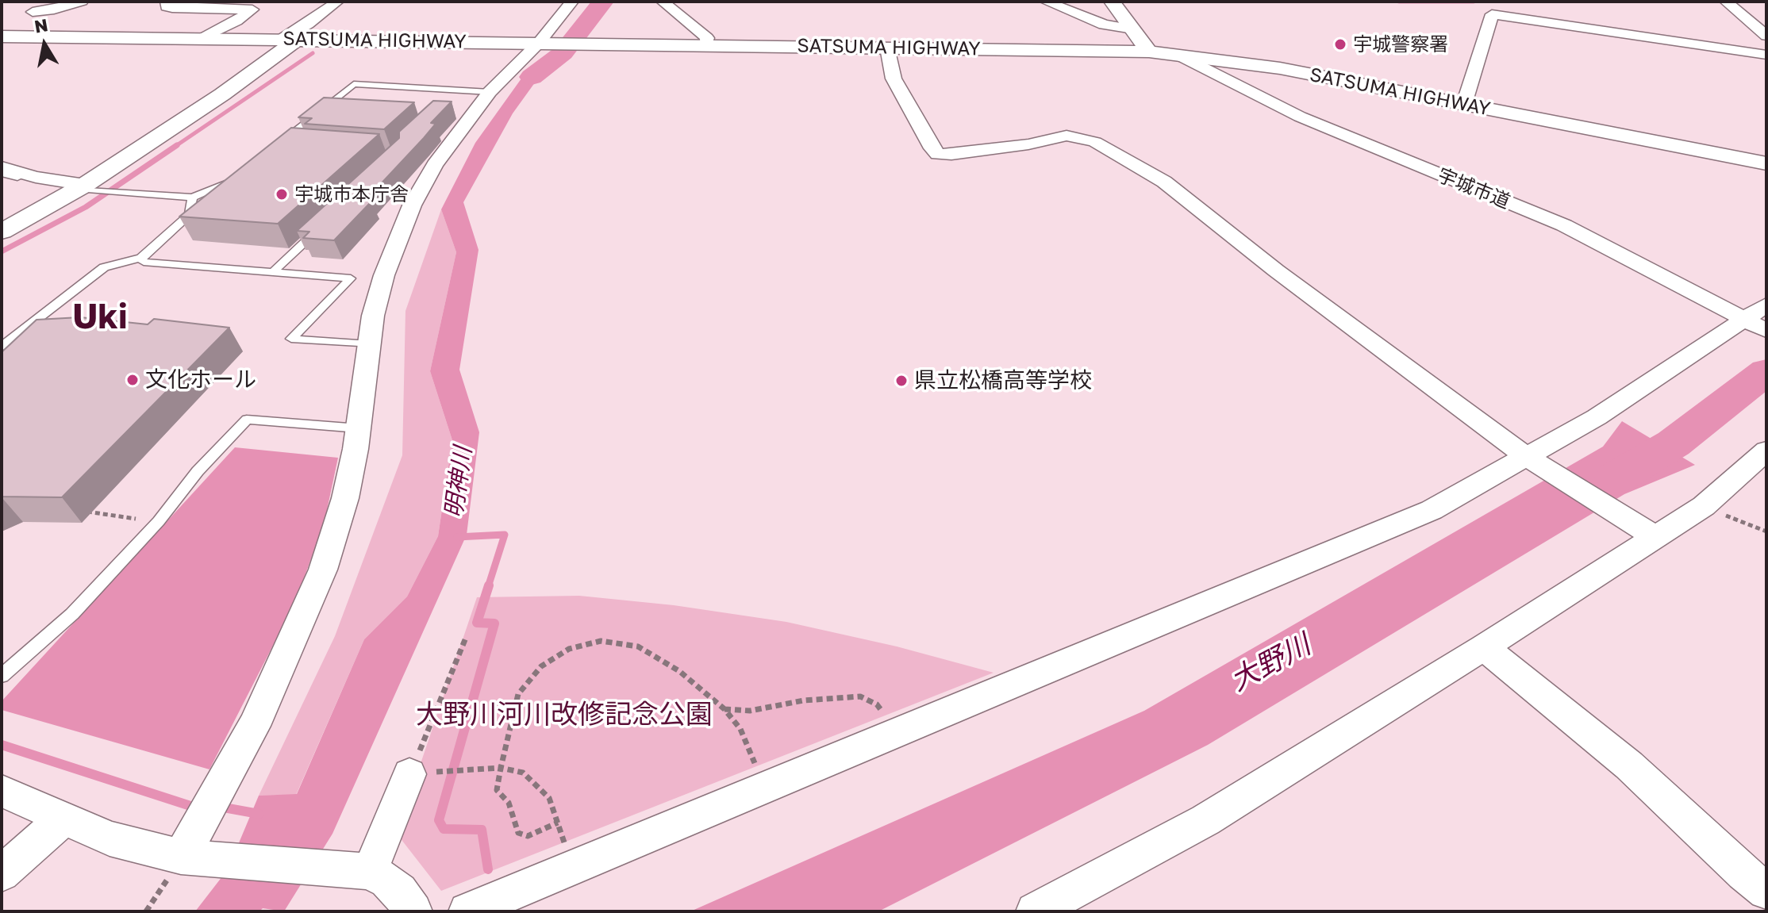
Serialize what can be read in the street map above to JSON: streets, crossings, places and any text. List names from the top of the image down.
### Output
{
  "streets": {
    "street": ["SATSUMA HIGHWAY", "宇城市道"]
  },
  "crossings": [
    ["SATSUMA HIGHWAY", "宇城市道"]
  ],
  "districts": ["Uki"],
  "water": ["明神川", "大野川"],
  "parks": ["大野川河川改修記念公園"],
  "places": [
    "宇城警察署",
    "宇城市本庁舎",
    "文化ホール",
    "県立松橋高等学校"
  ],
  "north": "top"
}
